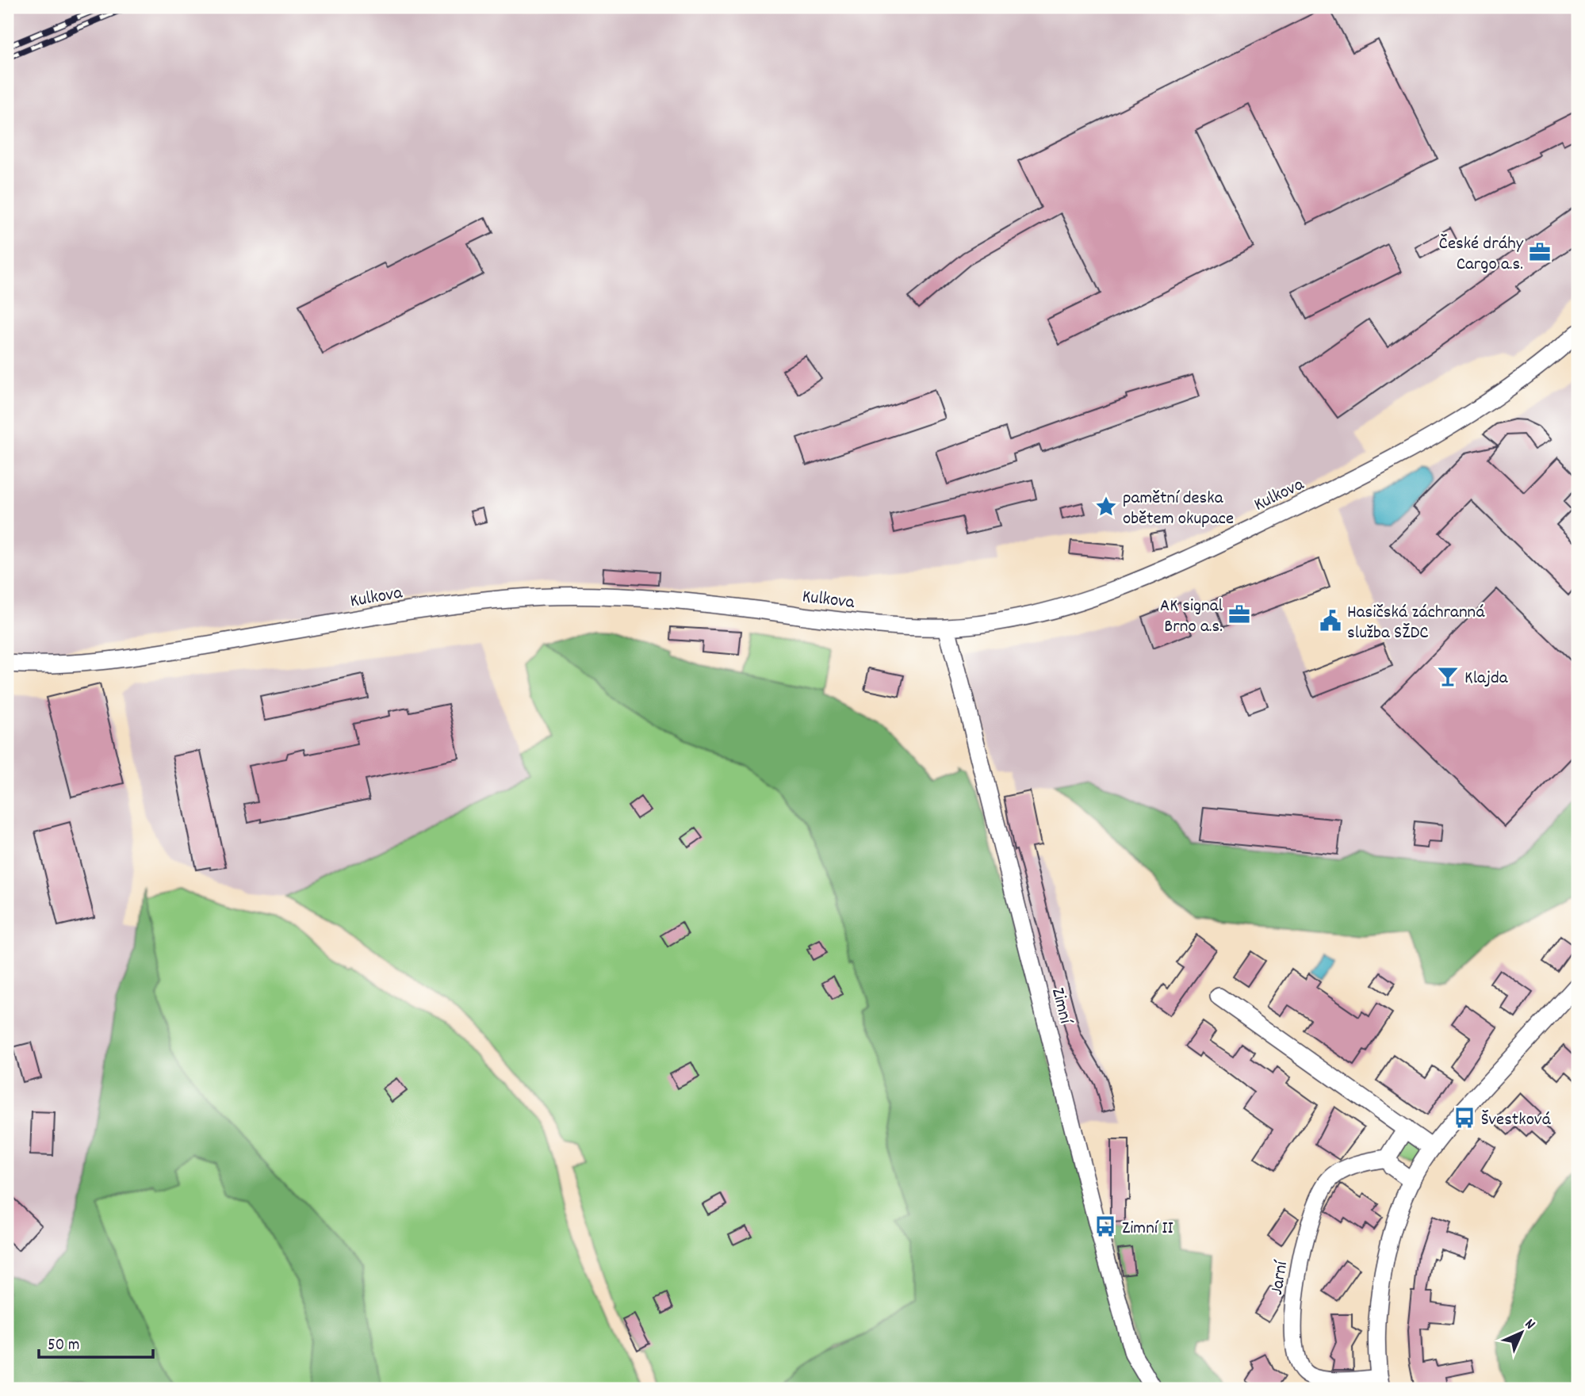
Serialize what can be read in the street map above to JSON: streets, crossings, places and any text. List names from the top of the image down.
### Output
{
  "streets": {
    "street": ["Kulkova", "Zimní", "Jarní"]
  },
  "crossings": [
    ["Kulkova", "Zimní"]
  ],
  "places": {
    "office": ["České dráhy Cargo a.s.", "AK signal Brno a.s."],
    "place": ["pamětní deska obětem okupace"],
    "public building": ["Hasičská záchranná služba SŽDC"],
    "bar": ["Klajda"],
    "bus stop": ["Švestková", "Zimní II"]
  },
  "scale_bar": "50 m",
  "north": "top right"
}
